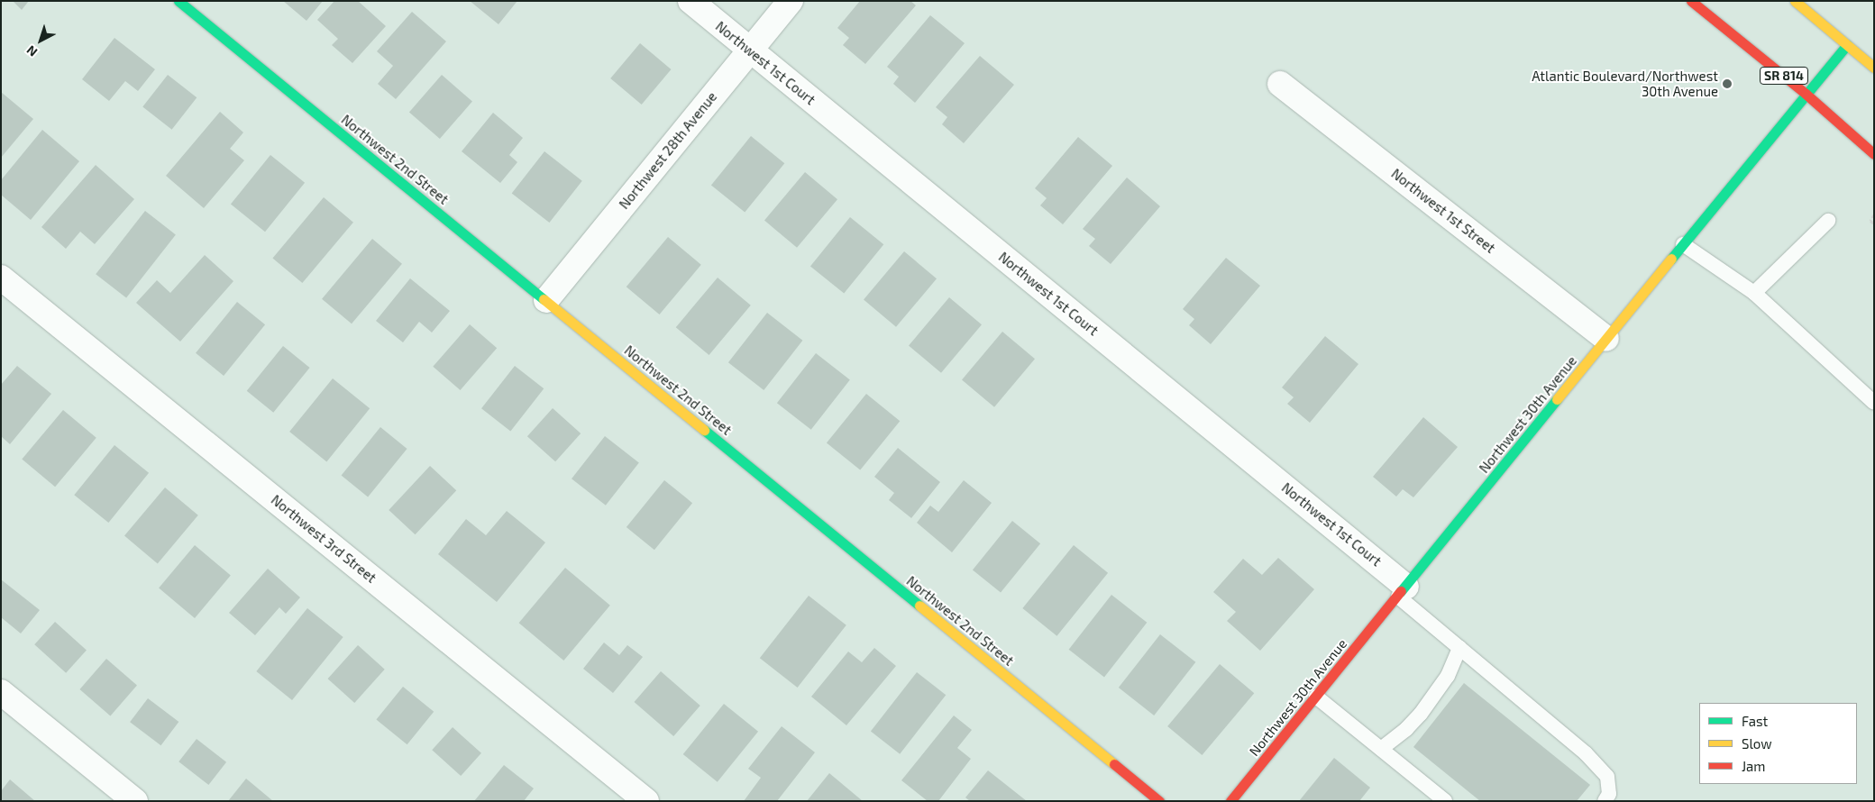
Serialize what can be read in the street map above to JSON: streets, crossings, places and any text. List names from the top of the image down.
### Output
{
  "streets": {
    "street": [
      "Northwest 1st Court",
      "SR 814",
      "Northwest 28th Avenue",
      "Northwest 2nd Street",
      "Northwest 1st Street",
      "Northwest 30th Avenue",
      "Northwest 3rd Street"
    ]
  },
  "crossings": [
    ["Northwest 1st Court", "Northwest 28th Avenue"],
    ["Northwest 1st Court", "Northwest 30th Avenue"],
    ["SR 814", "Northwest 30th Avenue"],
    ["Northwest 28th Avenue", "Northwest 2nd Street"],
    ["Northwest 1st Street", "Northwest 30th Avenue"]
  ],
  "places": ["Atlantic Boulevard/Northwest 30th Avenue"],
  "legend": ["Fast", "Slow", "Jam"],
  "north": "bottom left"
}
